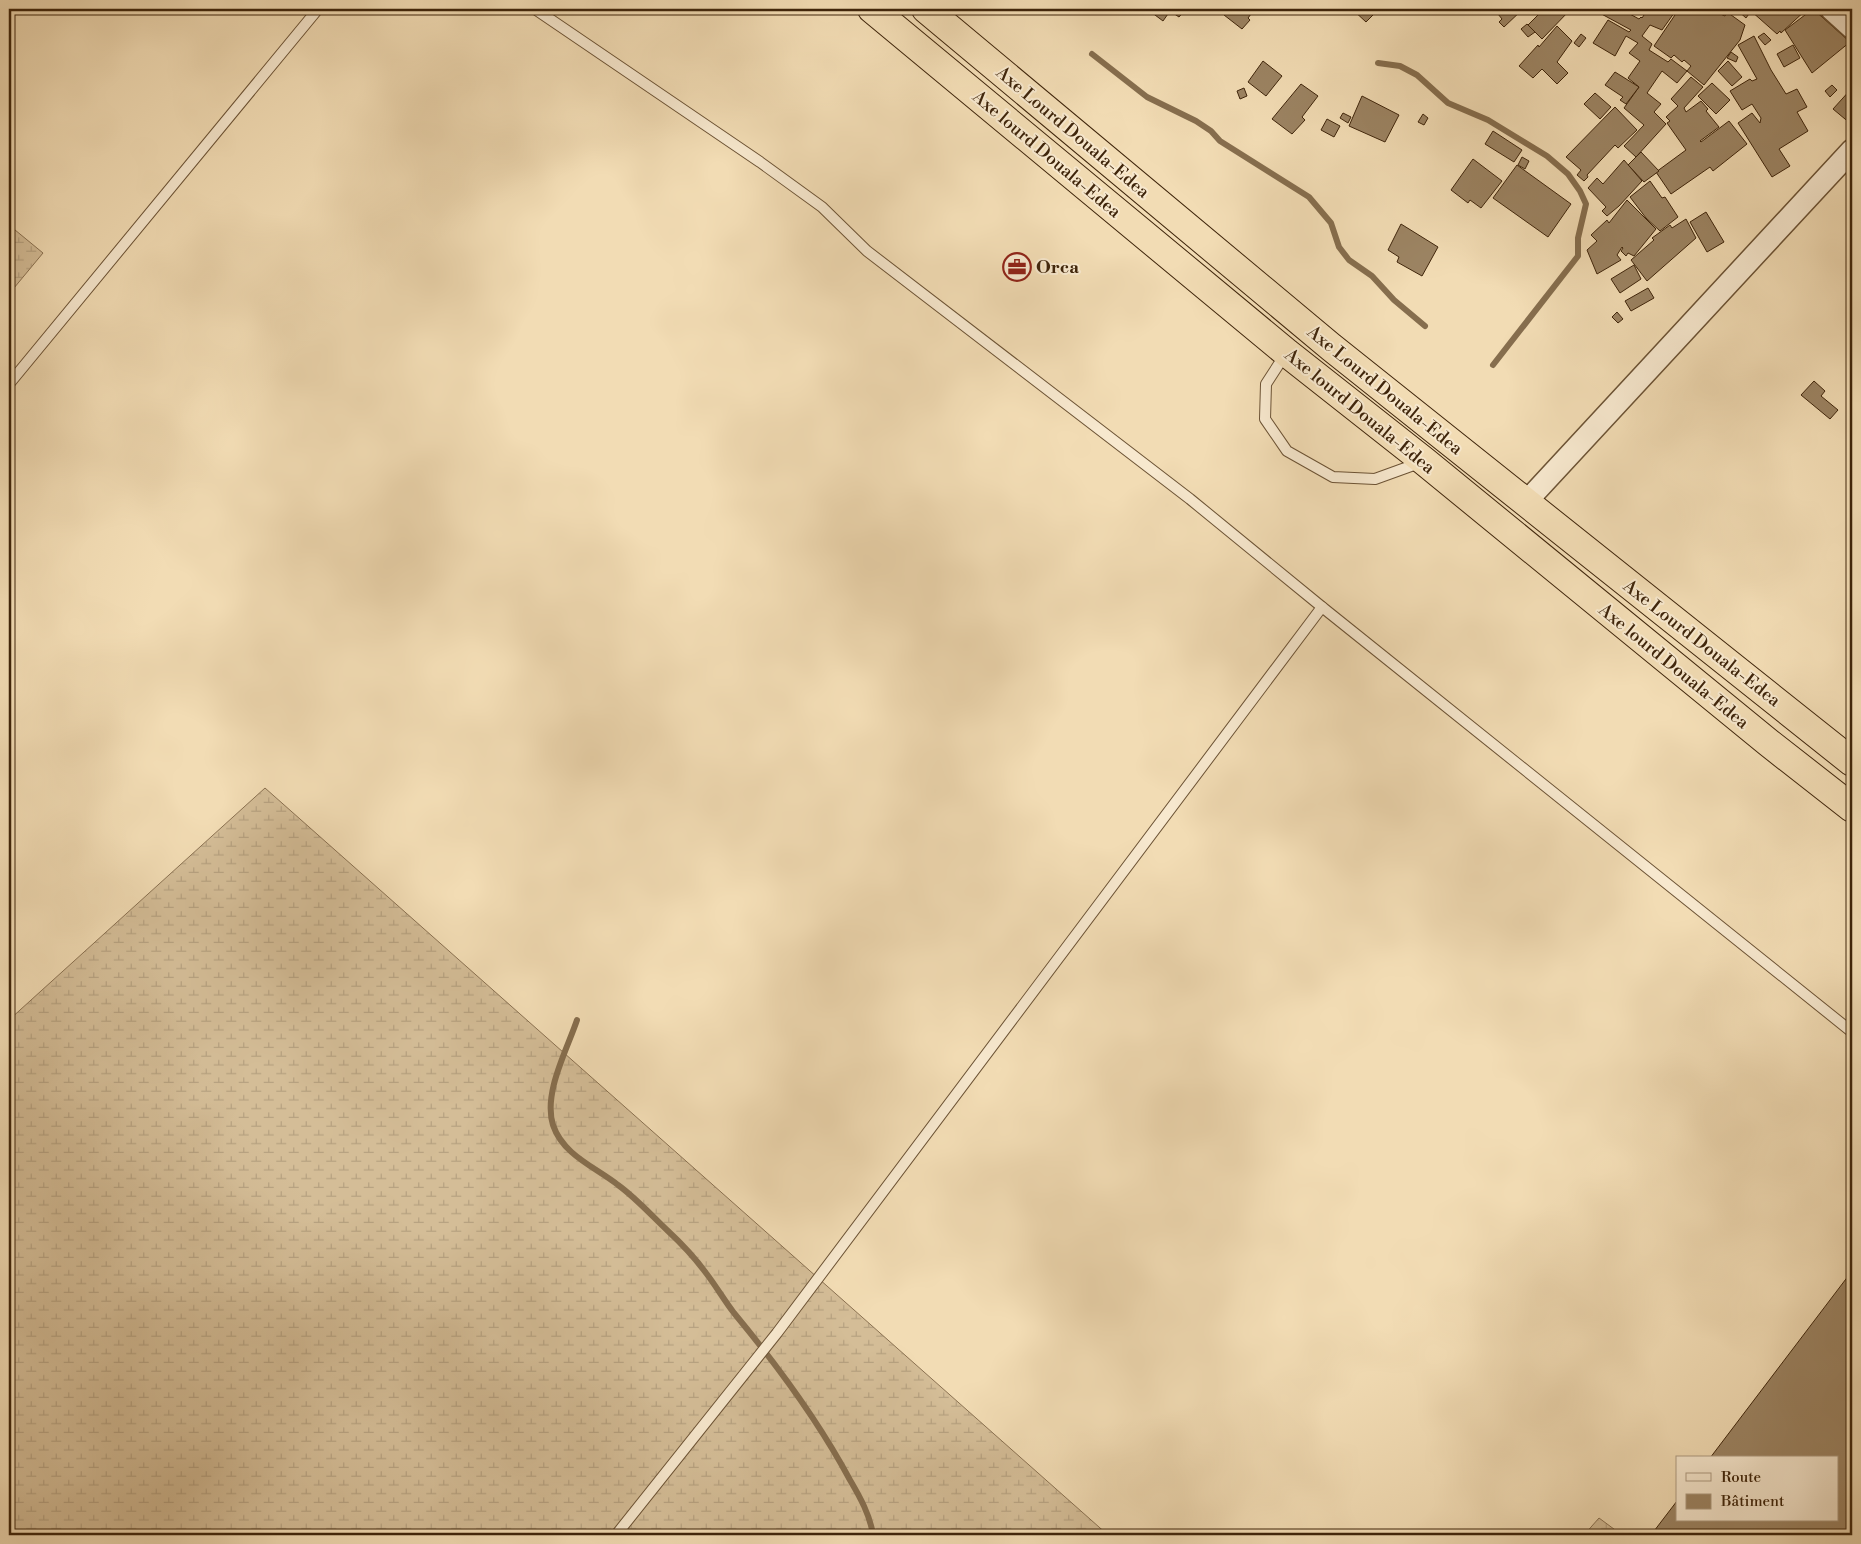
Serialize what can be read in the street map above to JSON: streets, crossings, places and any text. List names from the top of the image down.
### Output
{
  "streets": {
    "highway": ["Axe Lourd Douala-Edea", "Axe lourd Douala-Edea"]
  },
  "places": {
    "office": ["Orca"]
  },
  "legend": ["Route", "Bâtiment"]
}
